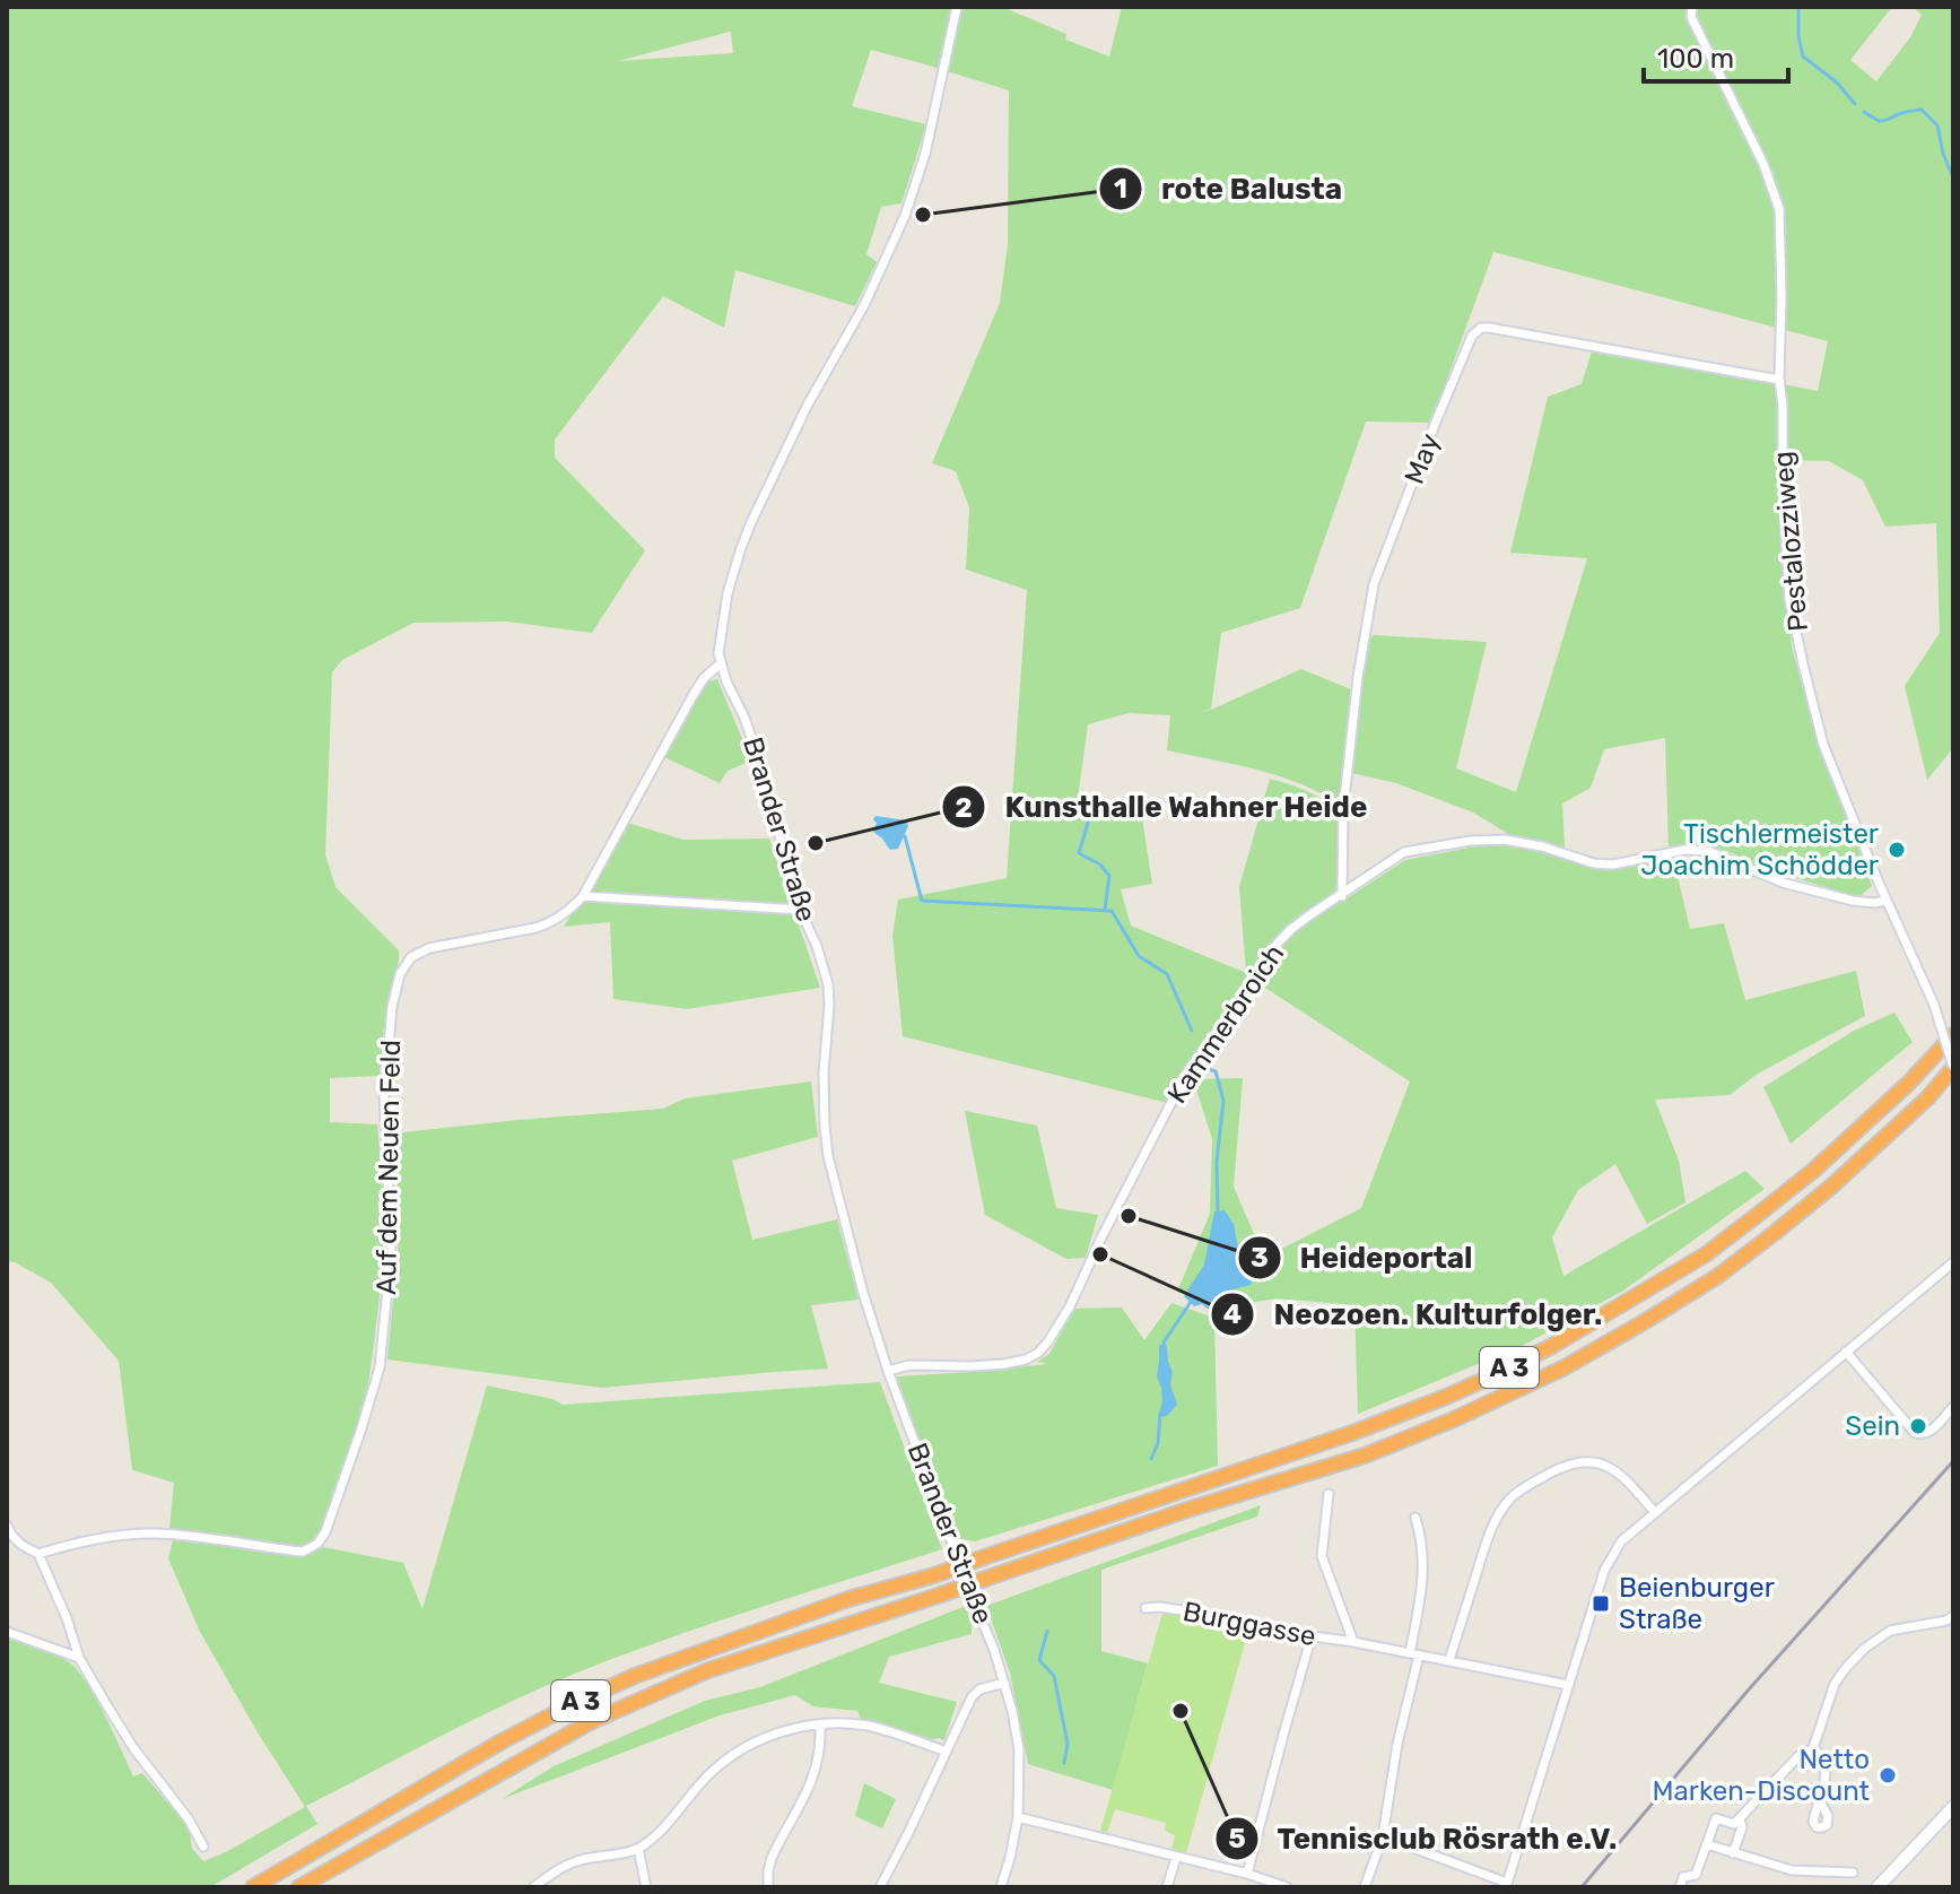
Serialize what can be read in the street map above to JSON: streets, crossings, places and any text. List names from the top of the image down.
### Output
{
  "streets": {
    "highway": ["A 3"],
    "street": [
      "May",
      "Pestalozziweg",
      "Brander Straße",
      "Kammerbroich",
      "Auf dem Neuen Feld",
      "Burggasse"
    ]
  },
  "crossings": [
    ["May", "Pestalozziweg"],
    ["May", "Kammerbroich"],
    ["Pestalozziweg", "Kammerbroich"],
    ["Pestalozziweg", "A 3"],
    ["Brander Straße", "Kammerbroich"],
    ["Brander Straße", "Auf dem Neuen Feld"]
  ],
  "places": {
    "other": [
      "rote Balusta",
      "Kunsthalle Wahner Heide",
      "Tischlermeister Joachim Schödder",
      "Heideportal",
      "Neozoen. Kulturfolger.",
      "Sein",
      "Tennisclub Rösrath e.V.",
      "Netto Marken-Discount"
    ],
    "transit": ["Beienburger Straße"]
  },
  "scale_bar": "100 m"
}
